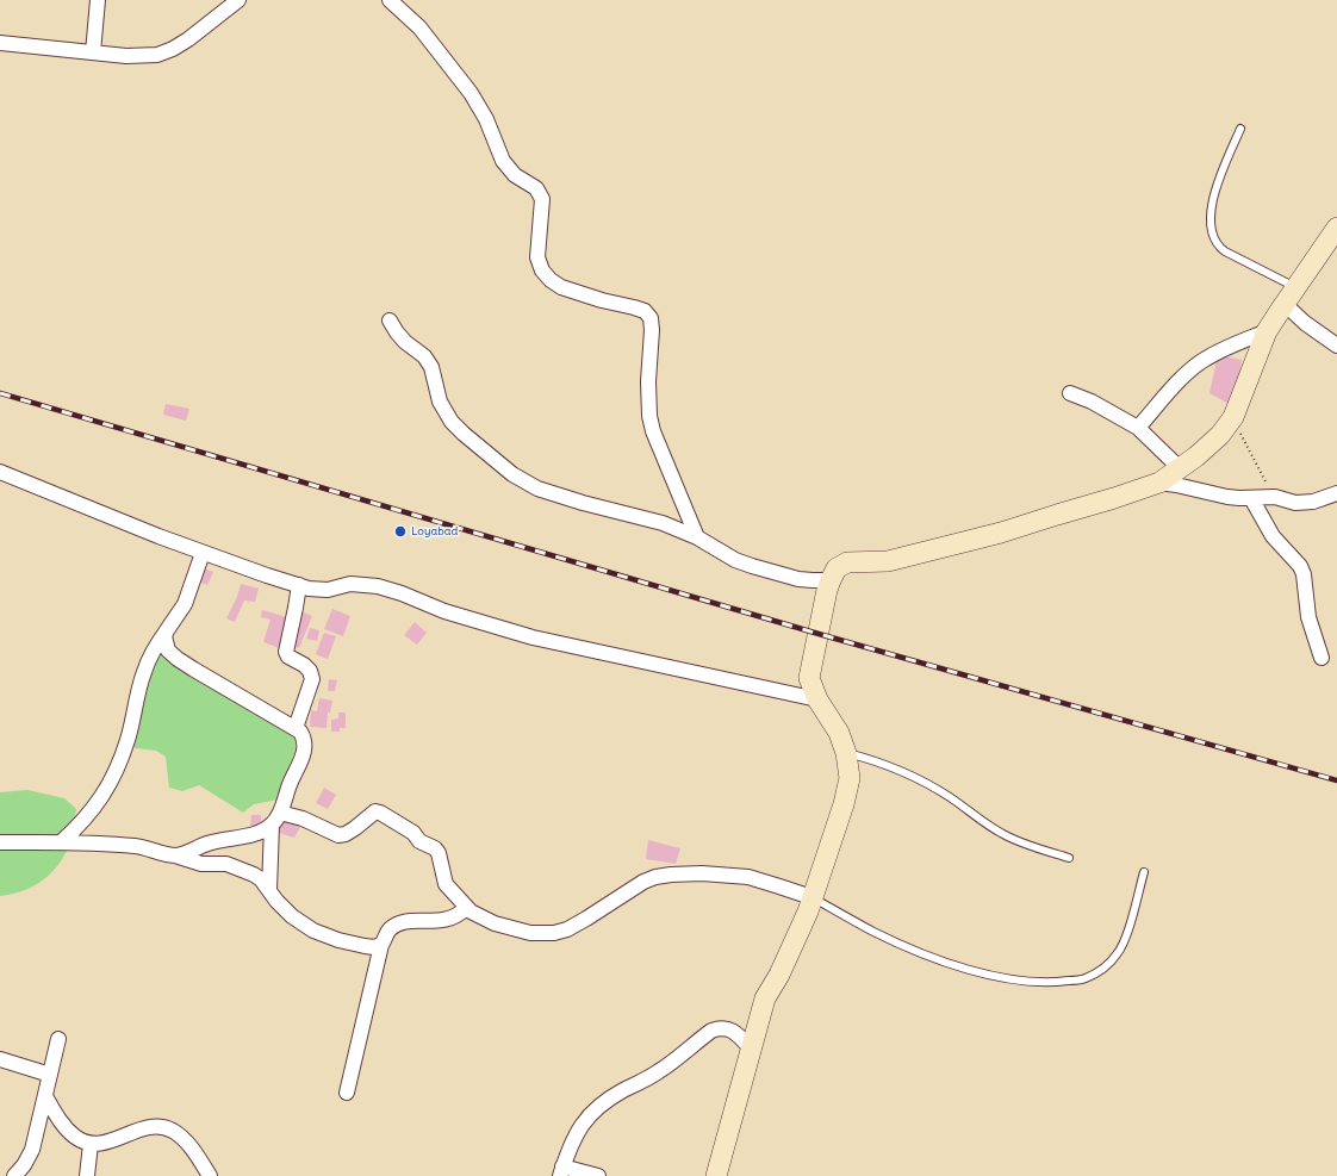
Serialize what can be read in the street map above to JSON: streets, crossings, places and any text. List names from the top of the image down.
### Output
{
  "places": ["Loyabad"]
}
